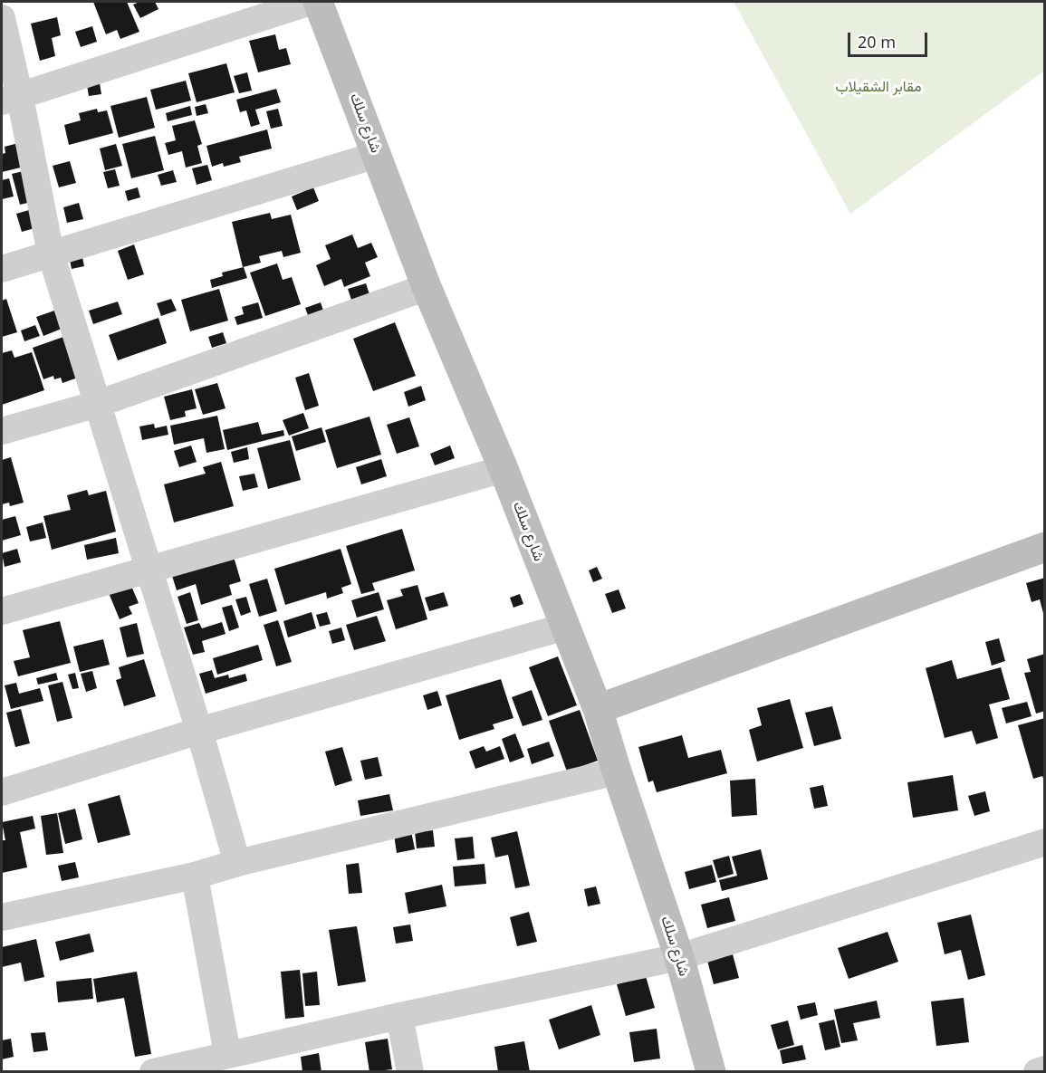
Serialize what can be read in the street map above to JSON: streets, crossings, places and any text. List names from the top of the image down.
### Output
{
  "streets": {
    "street": ["شارع سلك"]
  },
  "parks": ["مقابر الشقيلاب"],
  "scale_bar": "20 m"
}
